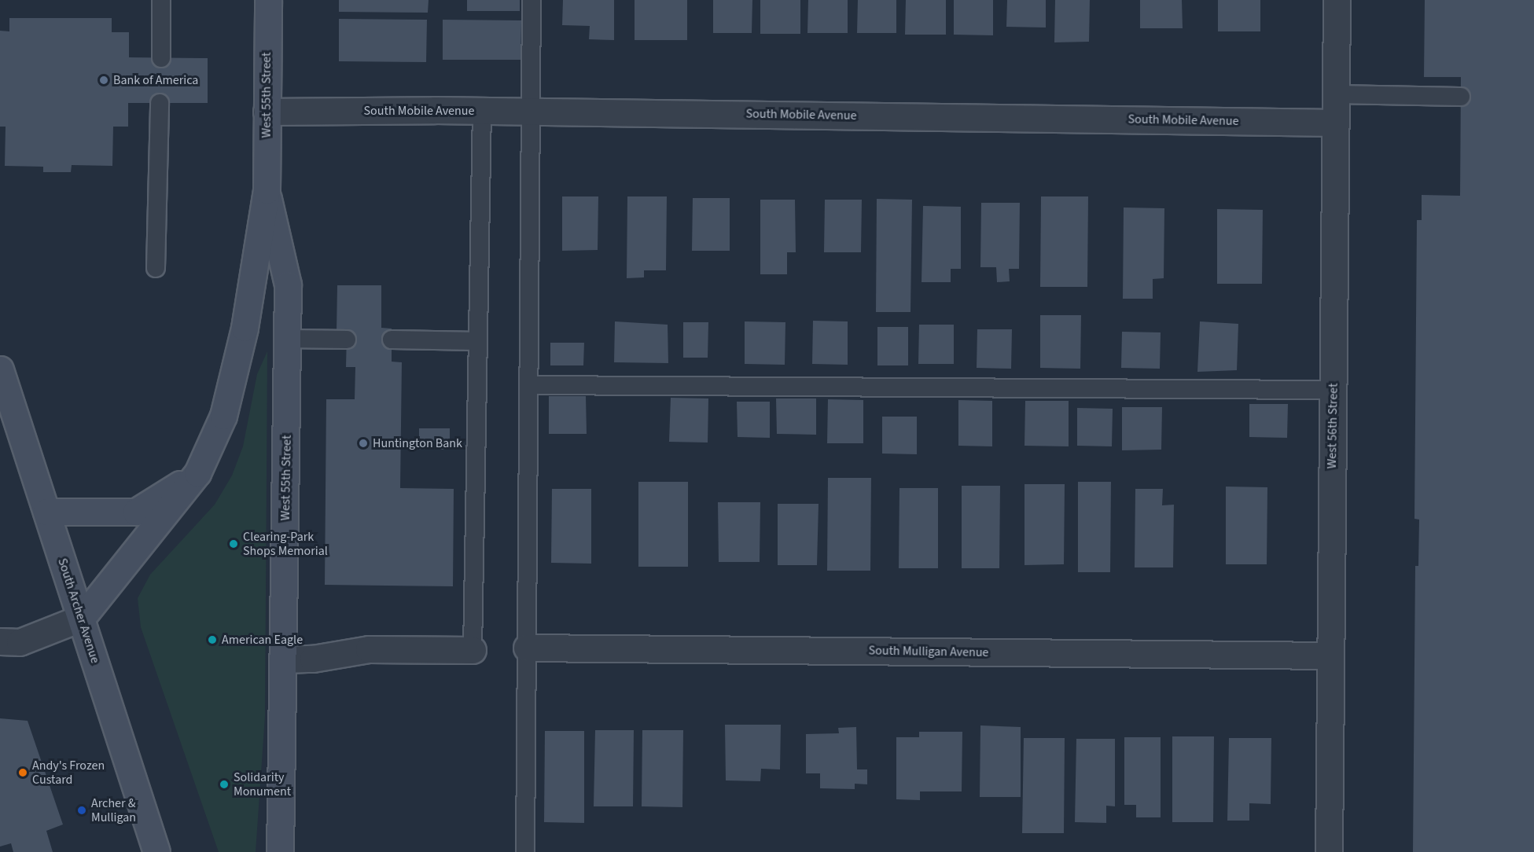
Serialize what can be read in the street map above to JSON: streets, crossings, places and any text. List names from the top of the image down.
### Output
{
  "streets": {
    "main road": ["West 55th Street", "South Archer Avenue"],
    "street": ["South Mobile Avenue", "West 56th Street", "South Mulligan Avenue"]
  },
  "crossings": [
    ["West 55th Street", "South Mobile Avenue"],
    ["West 55th Street", "South Archer Avenue"],
    ["South Mobile Avenue", "West 56th Street"],
    ["West 56th Street", "South Mulligan Avenue"]
  ],
  "places": [
    "Bank of America",
    "Huntington Bank",
    "Clearing-Park Shops Memorial",
    "American Eagle",
    "Andy's Frozen Custard",
    "Solidarity Monument",
    "Archer & Mulligan"
  ]
}
